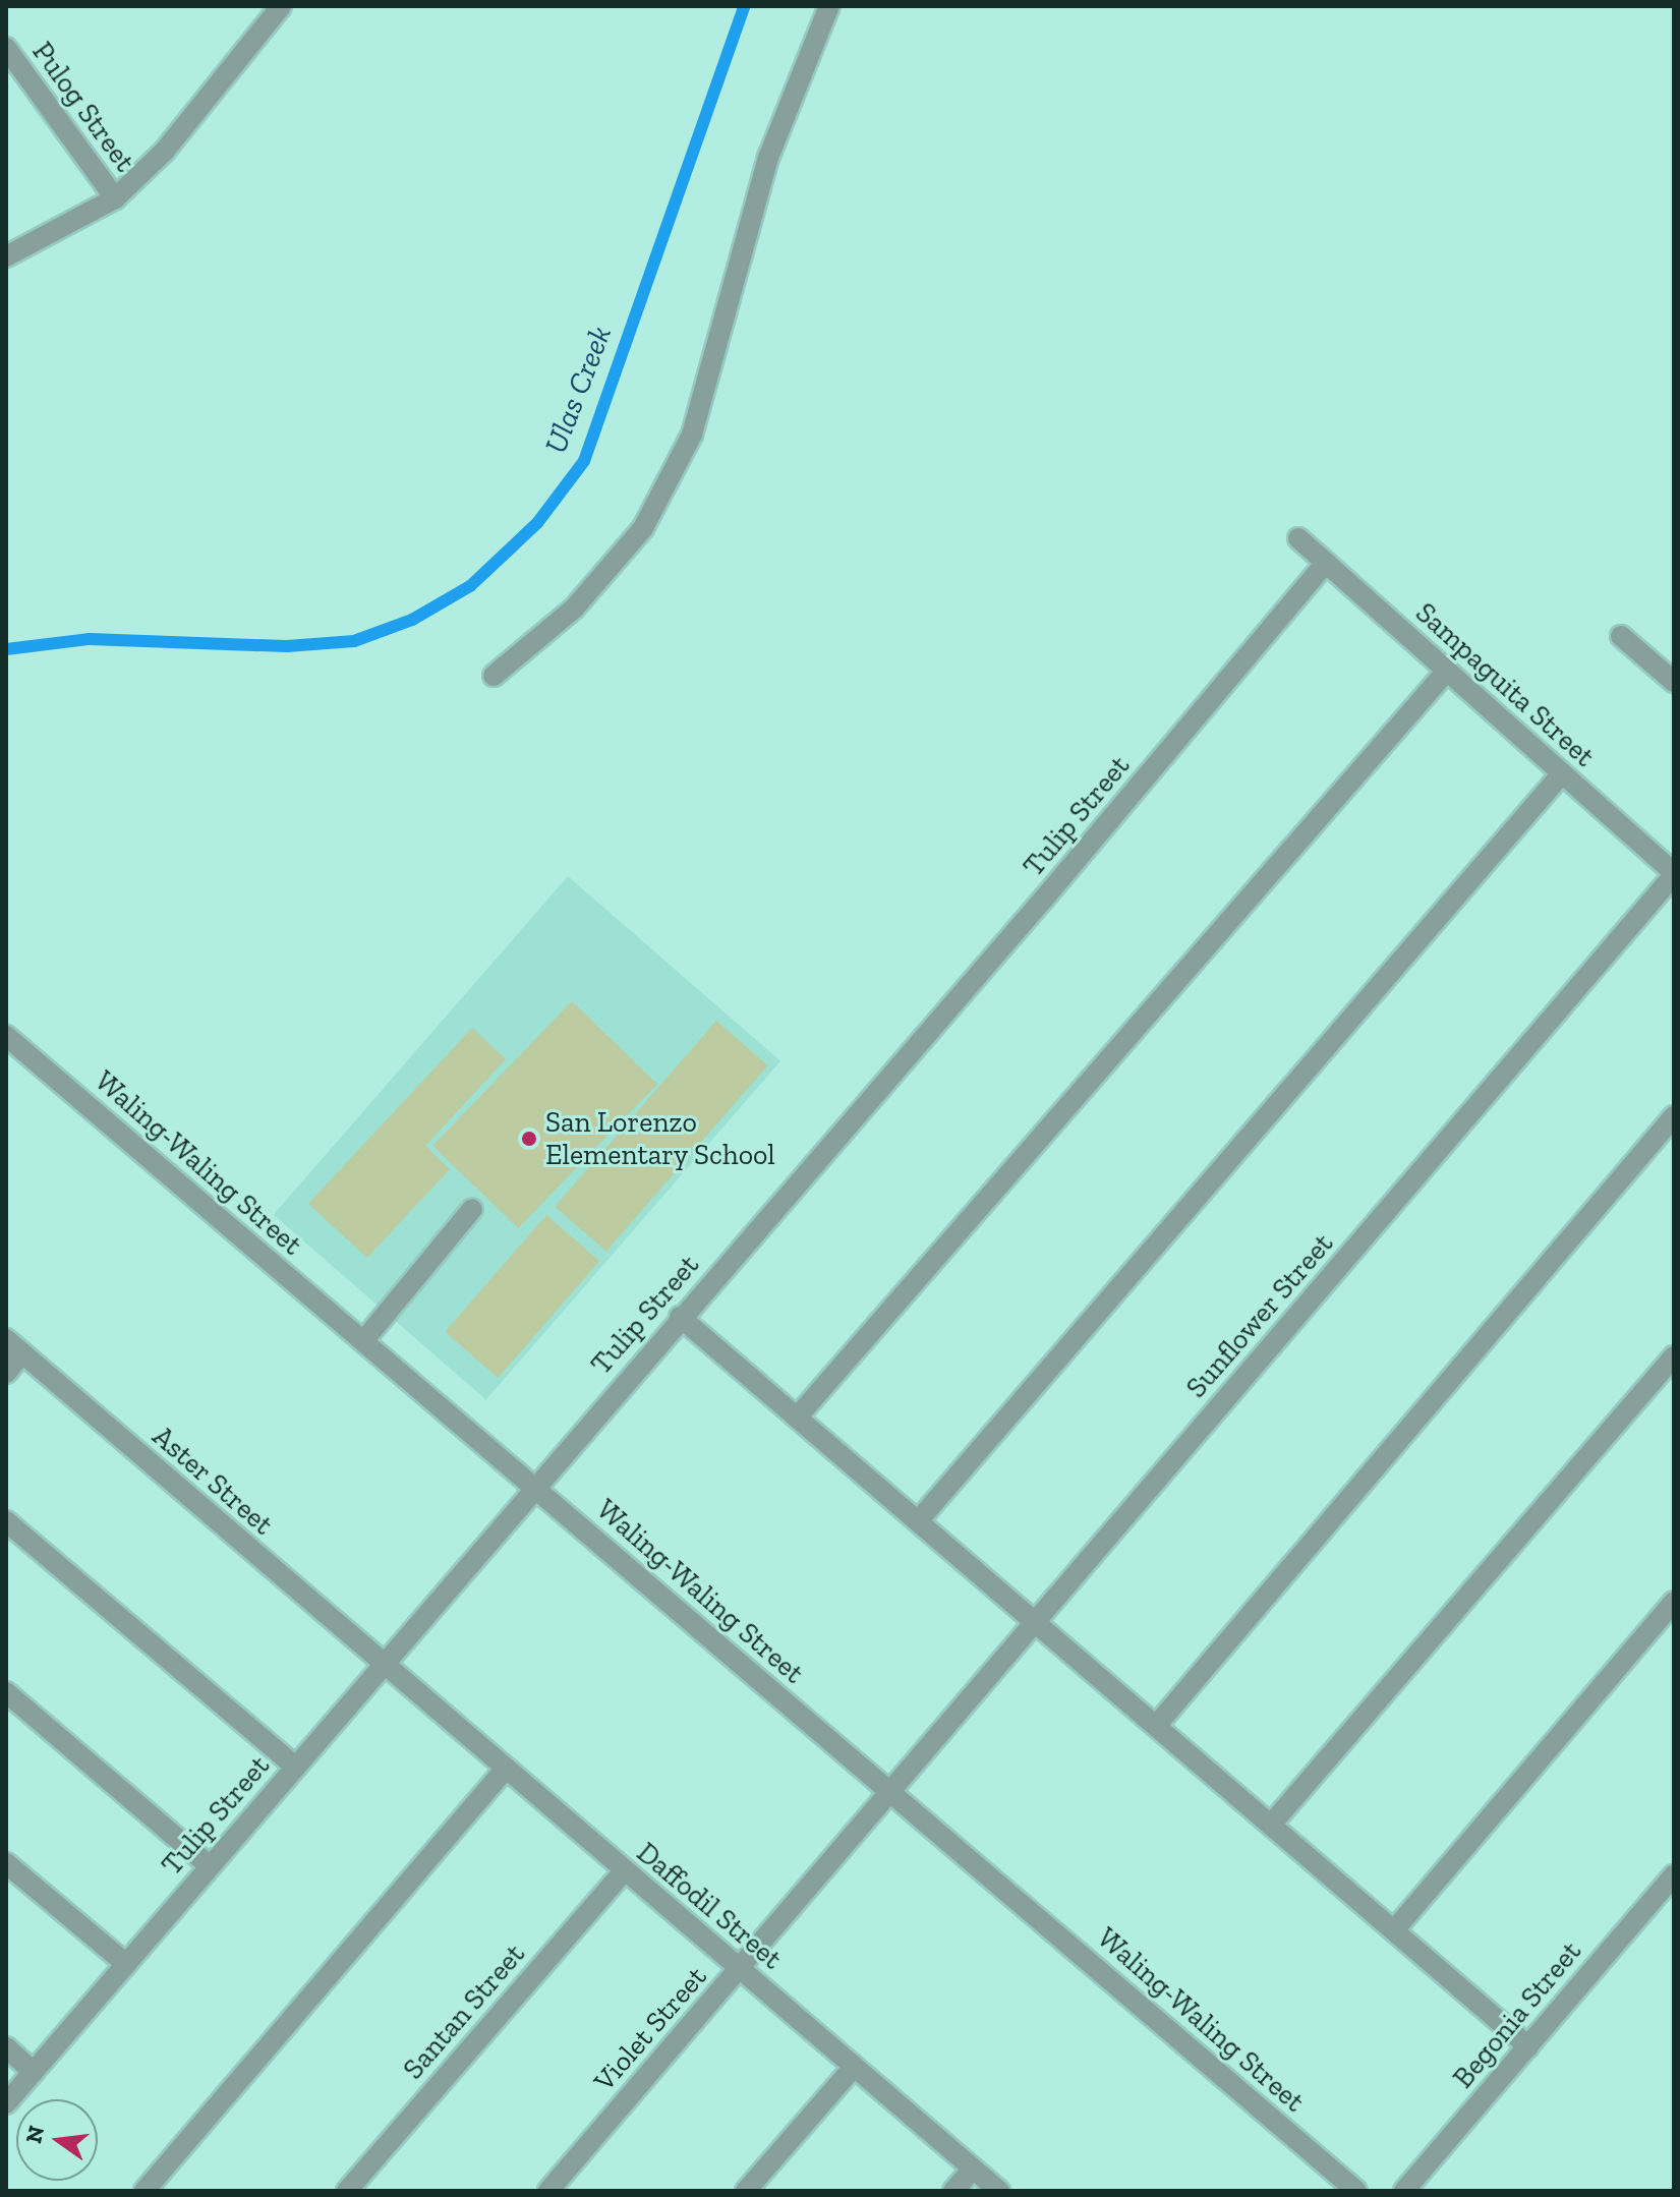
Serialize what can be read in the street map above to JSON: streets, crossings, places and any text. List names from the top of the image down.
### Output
{
  "streets": {
    "street": [
      "Pulog Street",
      "Sampaguita Street",
      "Tulip Street",
      "Waling-Waling Street",
      "Sunflower Street",
      "Aster Street",
      "Daffodil Street",
      "Santan Street",
      "Begonia Street",
      "Violet Street"
    ]
  },
  "crossings": [
    ["Sampaguita Street", "Tulip Street"],
    ["Sampaguita Street", "Sunflower Street"],
    ["Tulip Street", "Waling-Waling Street"],
    ["Tulip Street", "Aster Street"],
    ["Tulip Street", "Daffodil Street"],
    ["Waling-Waling Street", "Sunflower Street"],
    ["Waling-Waling Street", "Violet Street"],
    ["Sunflower Street", "Violet Street"],
    ["Aster Street", "Daffodil Street"],
    ["Daffodil Street", "Santan Street"],
    ["Daffodil Street", "Violet Street"]
  ],
  "water": ["Ulas Creek"],
  "places": ["San Lorenzo Elementary School"],
  "north": "left"
}
